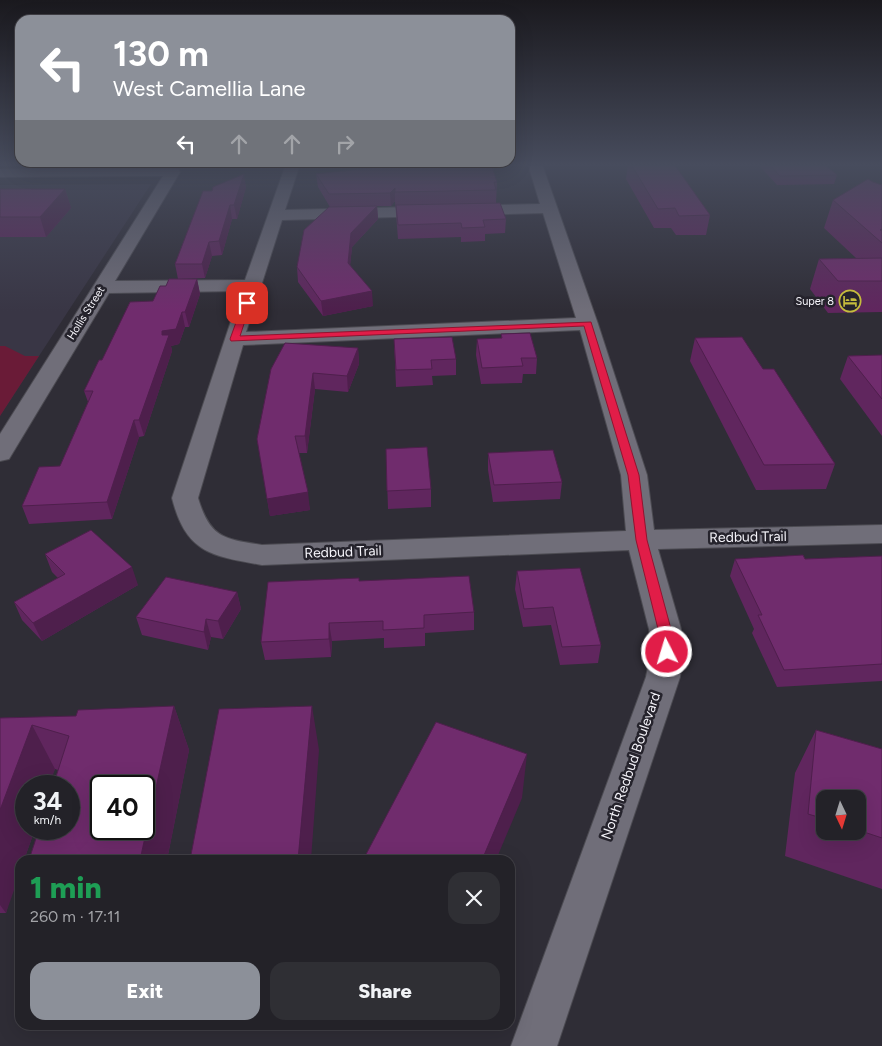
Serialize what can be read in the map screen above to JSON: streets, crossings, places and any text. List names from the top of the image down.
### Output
{
  "streets": {
    "street": ["Hollis Street", "Redbud Trail", "North Redbud Boulevard"]
  },
  "crossings": [
    ["Redbud Trail", "North Redbud Boulevard"]
  ],
  "places": {
    "hotel": ["Super 8"]
  },
  "north": "bottom",
  "page": {
    "turn": ["130 m", "West Camellia Lane"],
    "speed": "34 km/h",
    "limit": "40",
    "heading": ["1 min", "260 m · 17:11"],
    "buttons": ["Exit", "Share"]
  }
}
